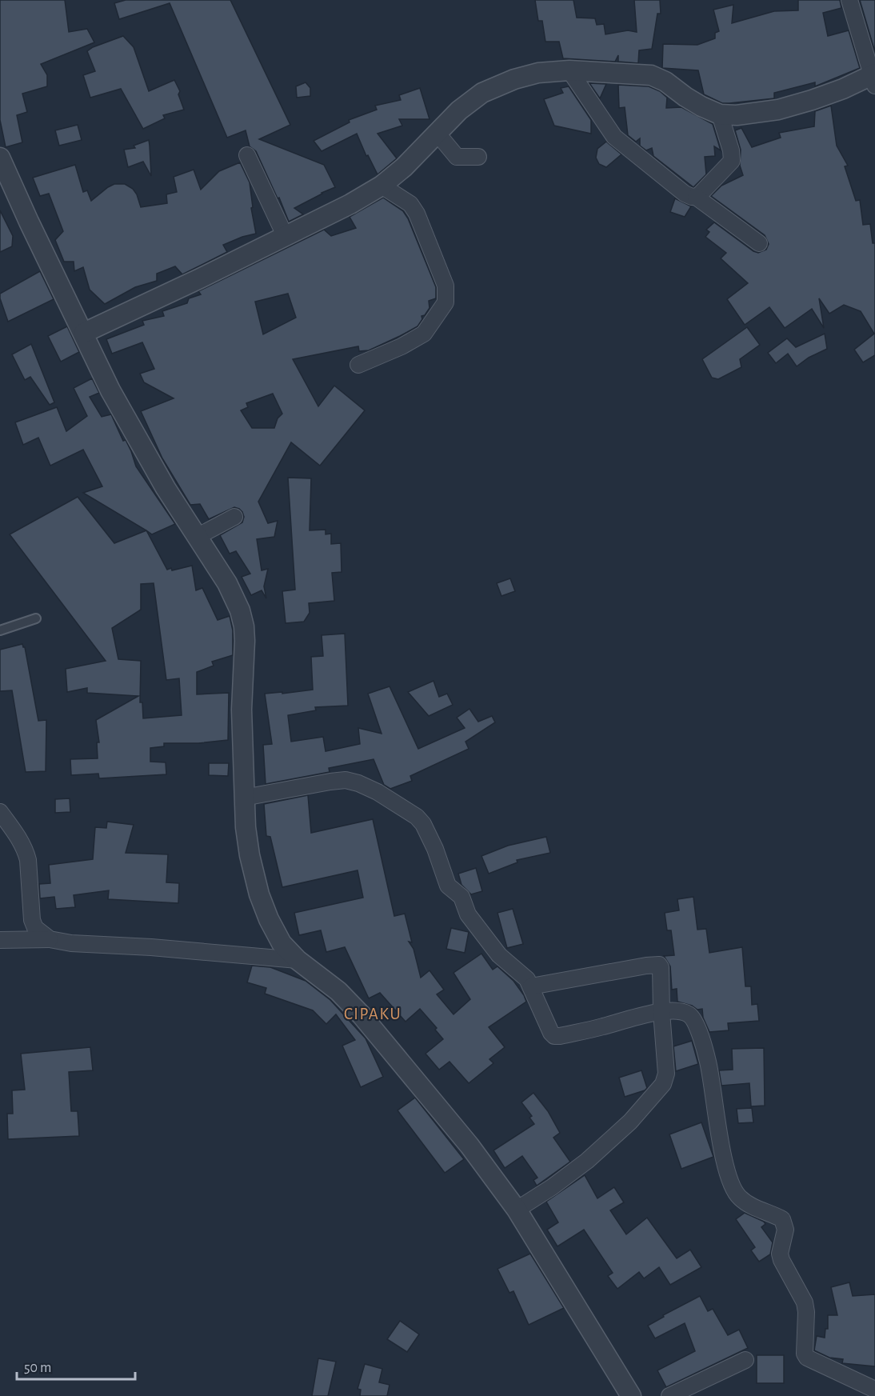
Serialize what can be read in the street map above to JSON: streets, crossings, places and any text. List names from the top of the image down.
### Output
{
  "districts": ["CIPAKU"],
  "scale_bar": "50 m"
}
